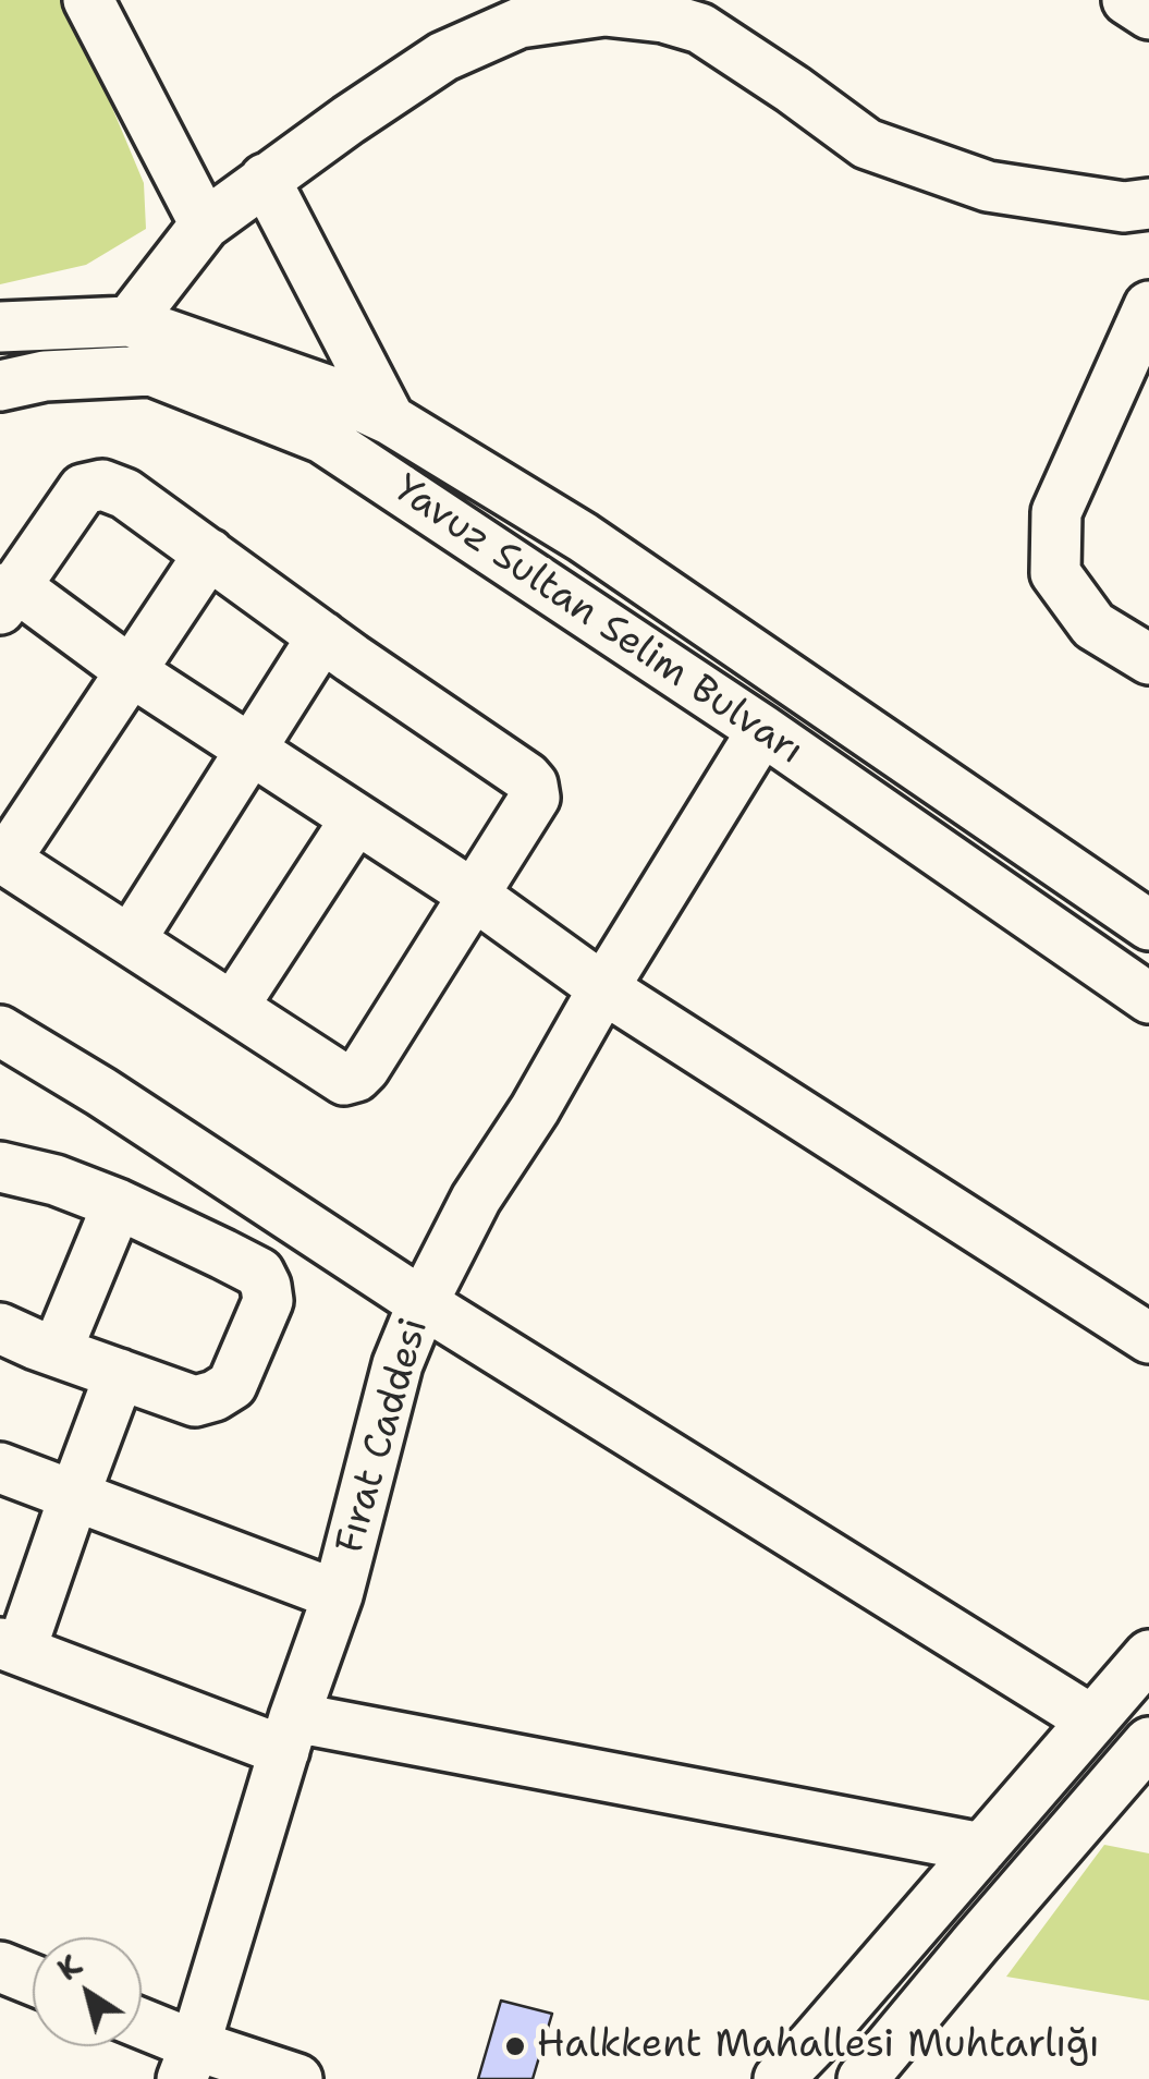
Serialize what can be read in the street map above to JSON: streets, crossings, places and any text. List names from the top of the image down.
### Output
{
  "streets": {
    "street": ["Yavuz Sultan Selim Bulvarı", "Fırat Caddesi"]
  },
  "crossings": [
    ["Yavuz Sultan Selim Bulvarı", "Fırat Caddesi"]
  ],
  "places": ["Halkkent Mahallesi Muhtarlığı"],
  "north": "top left"
}
